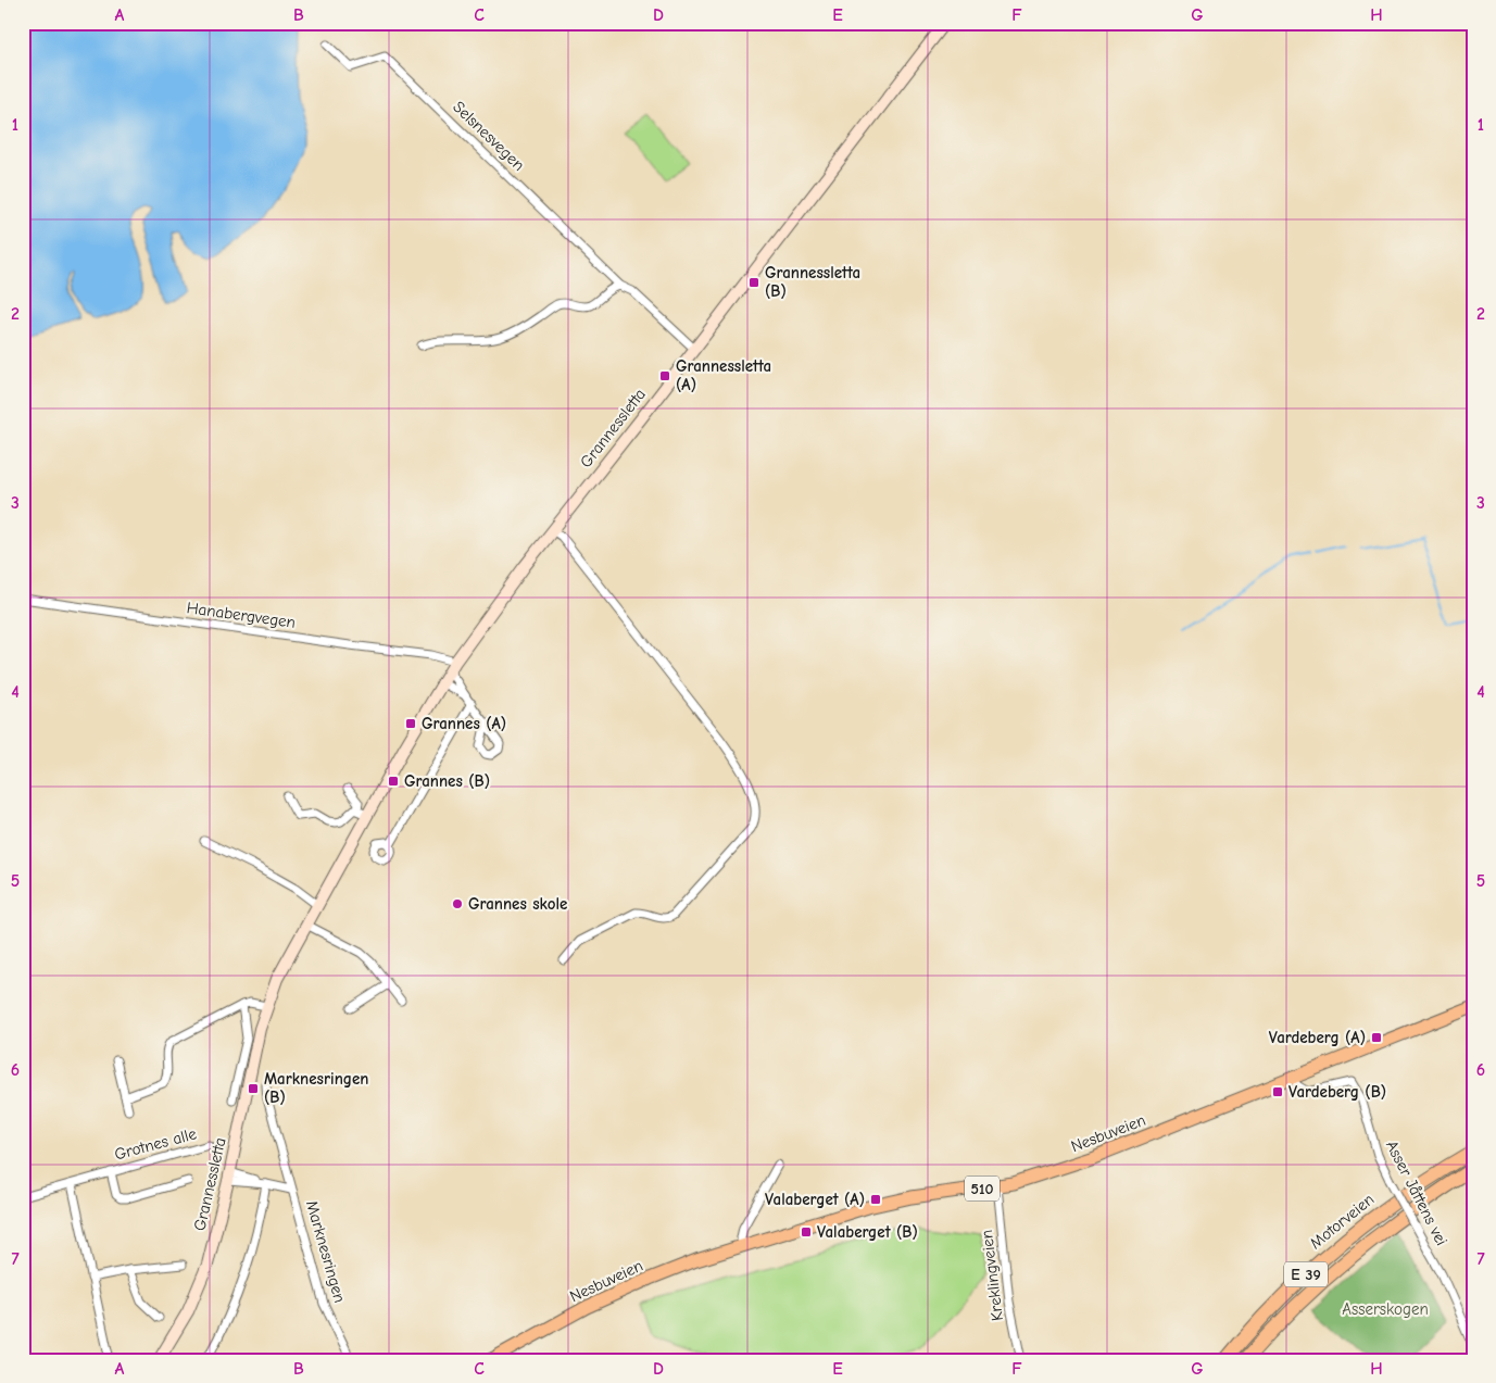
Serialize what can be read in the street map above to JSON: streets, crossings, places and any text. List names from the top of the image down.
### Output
{
  "streets": {
    "highway": ["Motorveien", "E 39"],
    "main road": ["Grannessletta", "Nesbuveien", "510"],
    "street": [
      "Selsnesvegen",
      "Hanabergvegen",
      "Grotnes alle",
      "Asser Jåttens vei",
      "Marknesringen",
      "Kreklingveien"
    ]
  },
  "crossings": [
    ["Selsnesvegen", "Grannessletta"],
    ["Grannessletta", "Hanabergvegen"],
    ["Grannessletta", "Marknesringen"],
    ["Nesbuveien", "Asser Jåttens vei"],
    ["Nesbuveien", "Kreklingveien"]
  ],
  "parks": ["Asserskogen"],
  "places": {
    "transit": [
      "Grannessletta (B)",
      "Grannessletta (A)",
      "Grannes (A)",
      "Grannes (B)",
      "Vardeberg (A)",
      "Marknesringen (B)",
      "Vardeberg (B)",
      "Valaberget (A)",
      "Valaberget (B)"
    ],
    "other": ["Grannes skole"]
  },
  "grid": {
    "columns": [
      "A",
      "B",
      "C",
      "D",
      "E",
      "F",
      "G",
      "H"
    ],
    "rows": [
      "1",
      "2",
      "3",
      "4",
      "5",
      "6",
      "7"
    ]
  }
}
